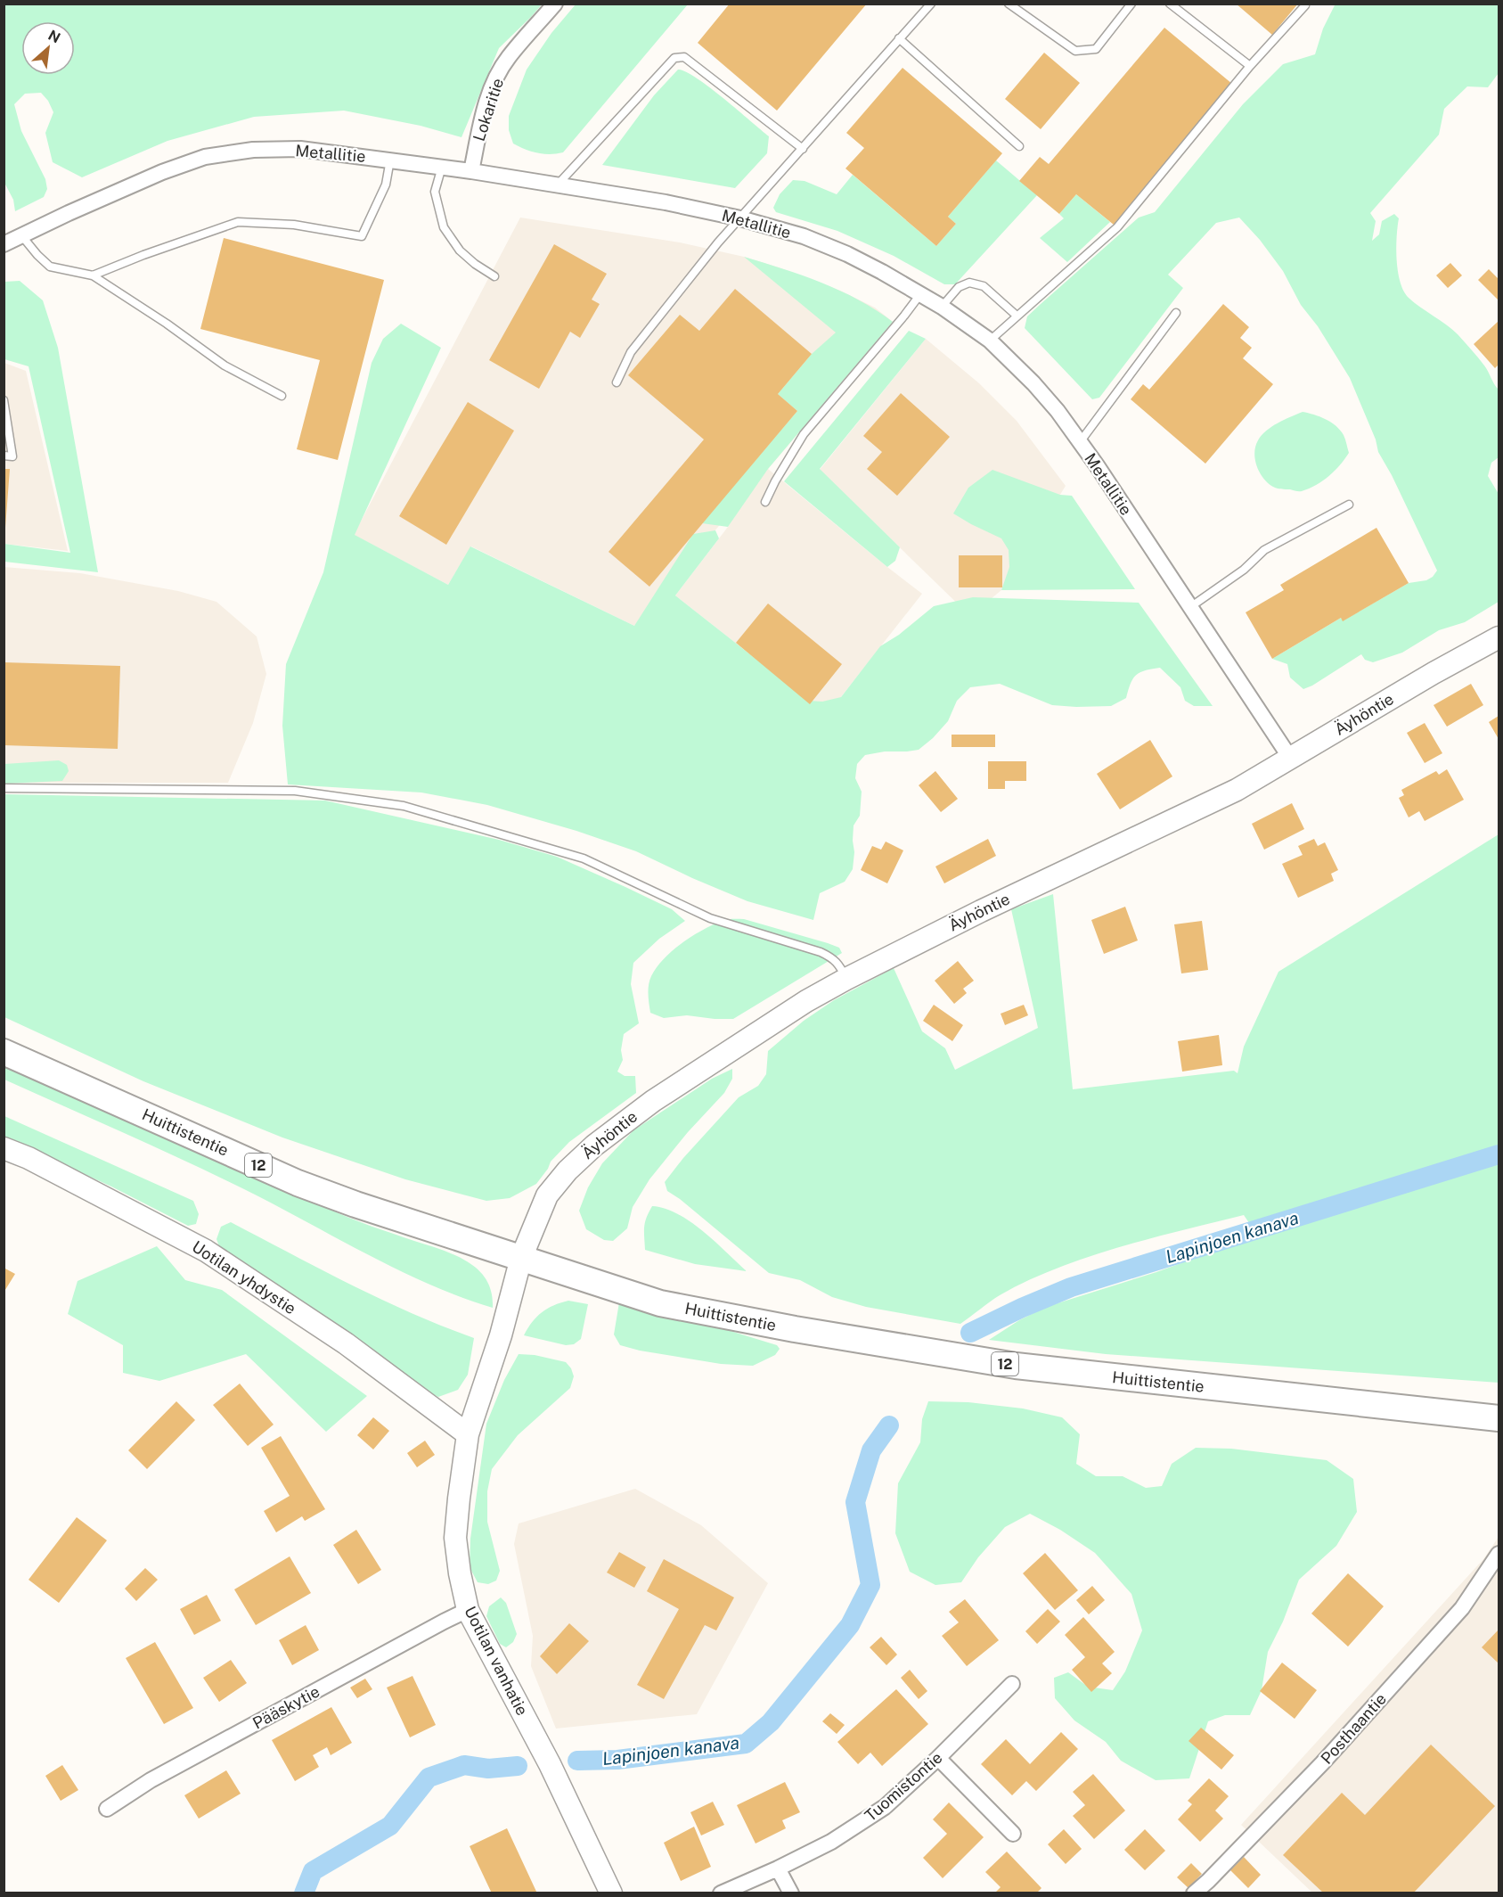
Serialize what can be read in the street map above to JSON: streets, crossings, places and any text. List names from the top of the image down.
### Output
{
  "streets": {
    "highway": ["Huittistentie", "12"],
    "main road": ["Äyhöntie", "Uotilan yhdystie", "Uotilan vanhatie"],
    "street": [
      "Lokaritie",
      "Metallitie",
      "Pääskytie",
      "Posthaantie",
      "Tuomistontie"
    ]
  },
  "crossings": [
    ["Lokaritie", "Metallitie"],
    ["Metallitie", "Äyhöntie"],
    ["Äyhöntie", "Huittistentie"],
    ["Äyhöntie", "Uotilan vanhatie"],
    ["Huittistentie", "Uotilan vanhatie"],
    ["Uotilan yhdystie", "Uotilan vanhatie"],
    ["Uotilan vanhatie", "Pääskytie"]
  ],
  "water": ["Lapinjoen kanava"],
  "north": "top right"
}
